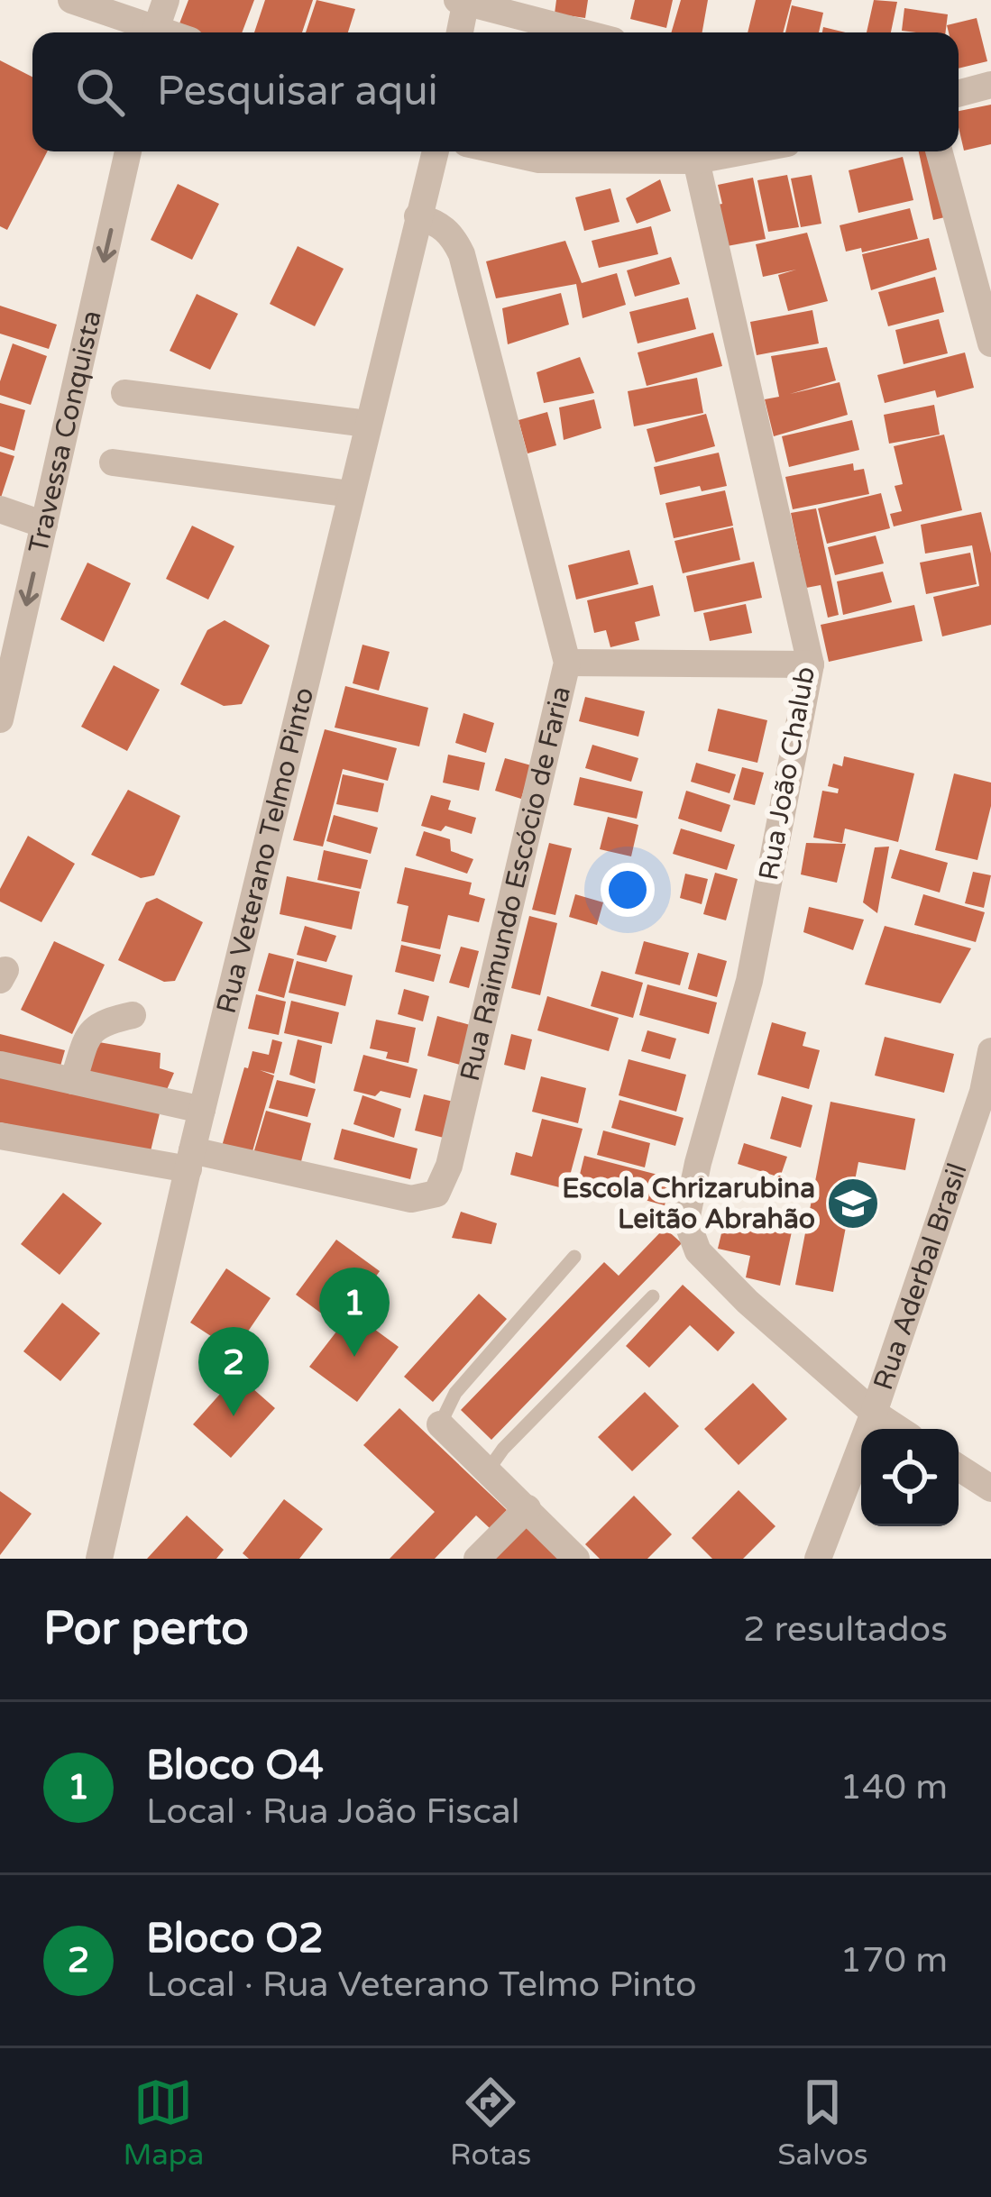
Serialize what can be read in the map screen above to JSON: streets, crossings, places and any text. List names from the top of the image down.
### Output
{
  "streets": {
    "street": [
      "Travessa Conquista",
      "Rua João Chalub",
      "Rua Veterano Telmo Pinto",
      "Rua Raimundo Escócio de Faria",
      "Rua Aderbal Brasil"
    ]
  },
  "crossings": [
    ["Rua João Chalub", "Rua Aderbal Brasil"],
    ["Rua Veterano Telmo Pinto", "Rua Raimundo Escócio de Faria"]
  ],
  "one_way": ["Travessa Conquista"],
  "places": {
    "school or university": ["Escola Chrizarubina Leitão Abrahão"]
  },
  "page": {
    "search": "Pesquisar aqui",
    "pins": ["1", "2"],
    "heading": ["Por perto", "2 resultados"],
    "list": [
      {
        "mark": "1",
        "name": "Bloco O4",
        "note": "Local · Rua João Fiscal",
        "value": "140 m"
      },
      {
        "mark": "2",
        "name": "Bloco O2",
        "note": "Local · Rua Veterano Telmo Pinto",
        "value": "170 m"
      }
    ],
    "nav": ["Mapa", "Rotas", "Salvos"]
  }
}
